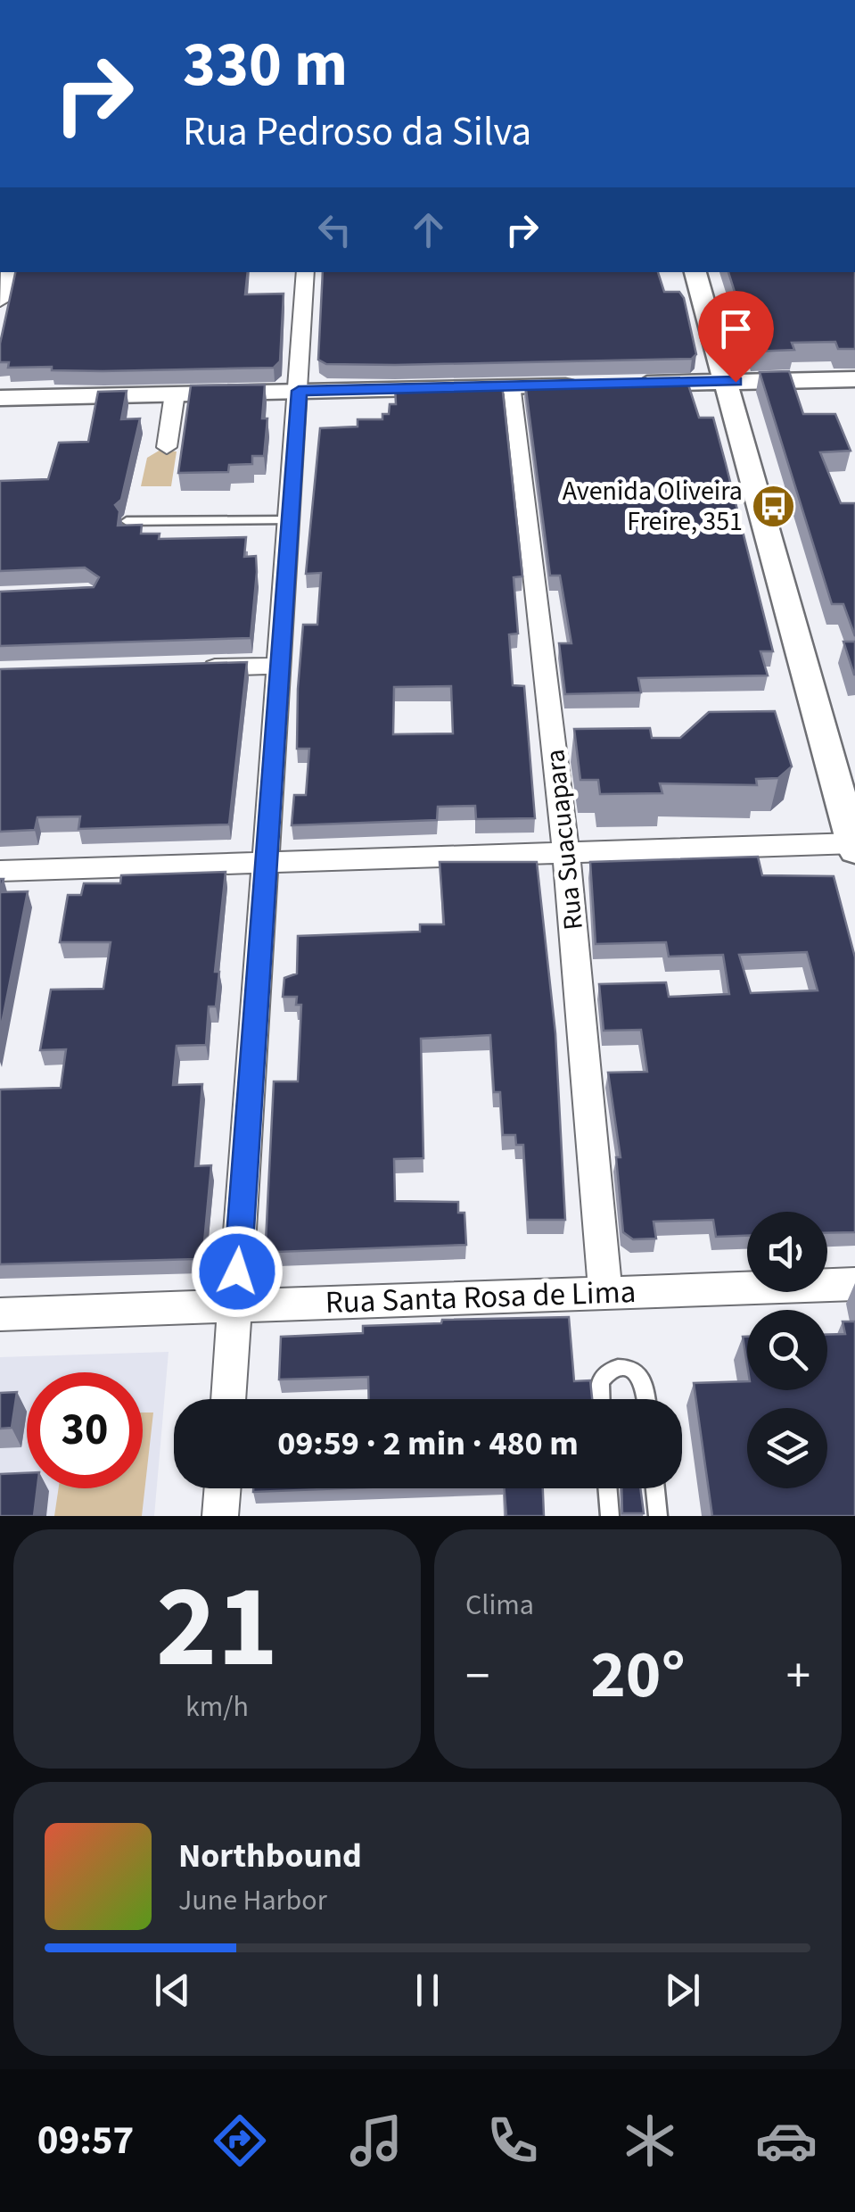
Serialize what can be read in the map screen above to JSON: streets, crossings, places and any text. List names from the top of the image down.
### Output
{
  "streets": {
    "street": ["Rua Suacuapara", "Rua Santa Rosa de Lima"]
  },
  "crossings": [
    ["Rua Suacuapara", "Rua Santa Rosa de Lima"]
  ],
  "places": {
    "bus stop": ["Avenida Oliveira Freire, 351"]
  },
  "page": {
    "turn": ["330 m", "Rua Pedroso da Silva"],
    "limit": "30",
    "trip": "09:59 · 2 min · 480 m",
    "tile": [
      ["21", "km/h"],
      "Clima"
    ],
    "heat": ["−", "20°", "+"],
    "song": ["Northbound", "June Harbor"],
    "tabs": "09:57"
  }
}
